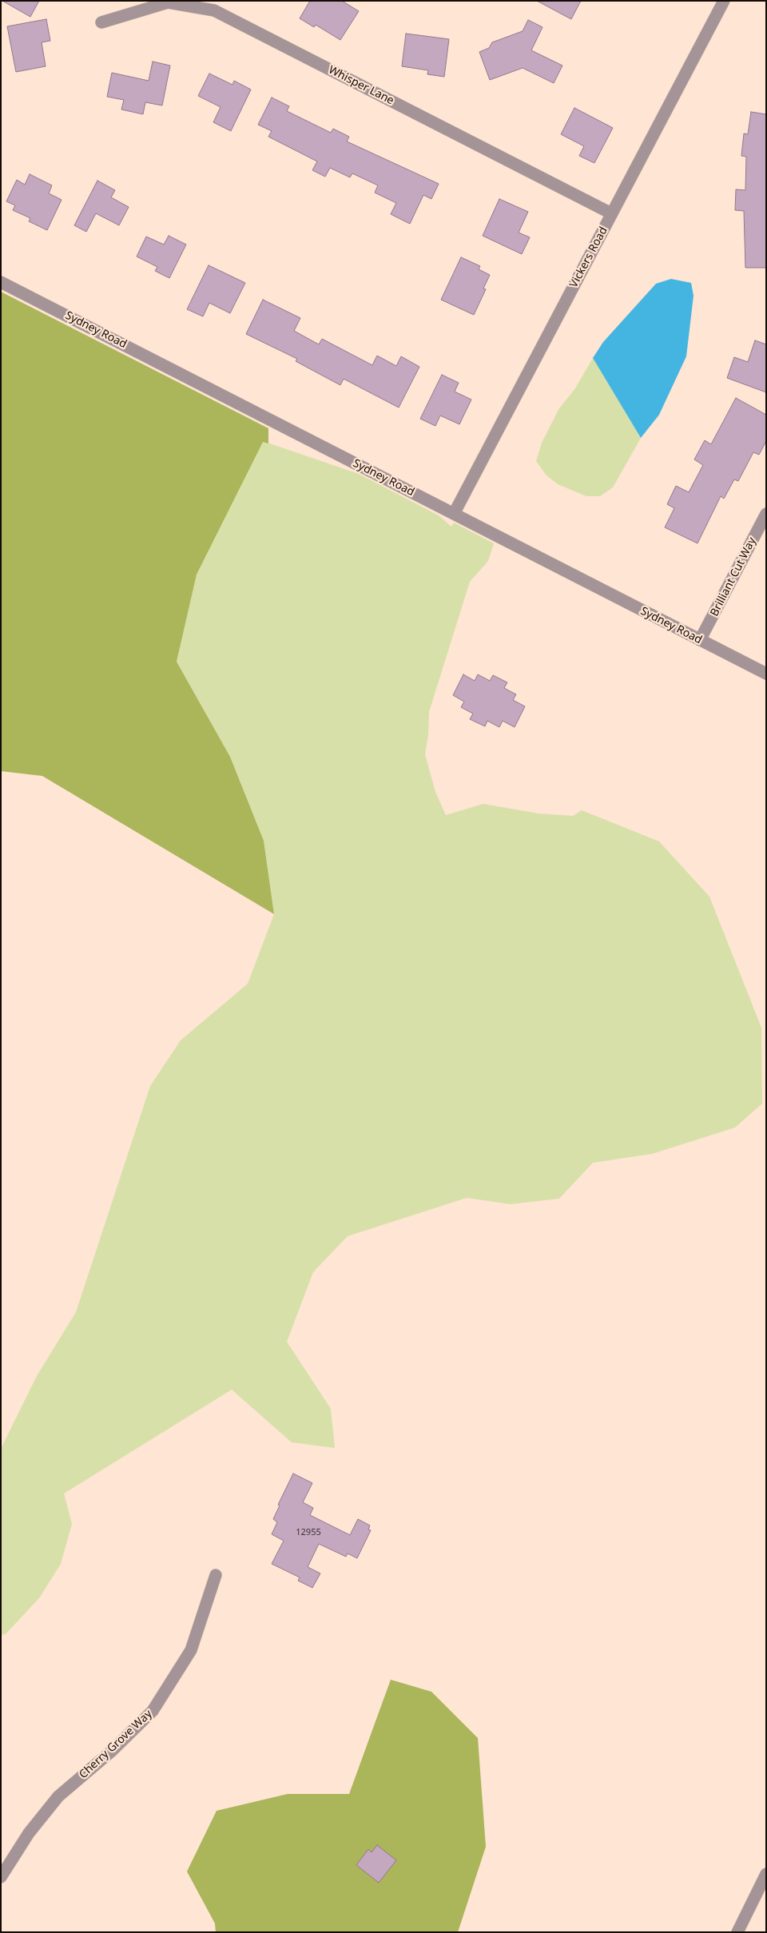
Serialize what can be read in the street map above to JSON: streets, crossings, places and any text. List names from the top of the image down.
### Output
{
  "streets": {
    "street": [
      "Whisper Lane",
      "Vickers Road",
      "Sydney Road",
      "Brilliant Cut Way",
      "Cherry Grove Way"
    ]
  },
  "crossings": [
    ["Whisper Lane", "Vickers Road"],
    ["Vickers Road", "Sydney Road"],
    ["Sydney Road", "Brilliant Cut Way"]
  ],
  "house_numbers": ["12955"]
}
